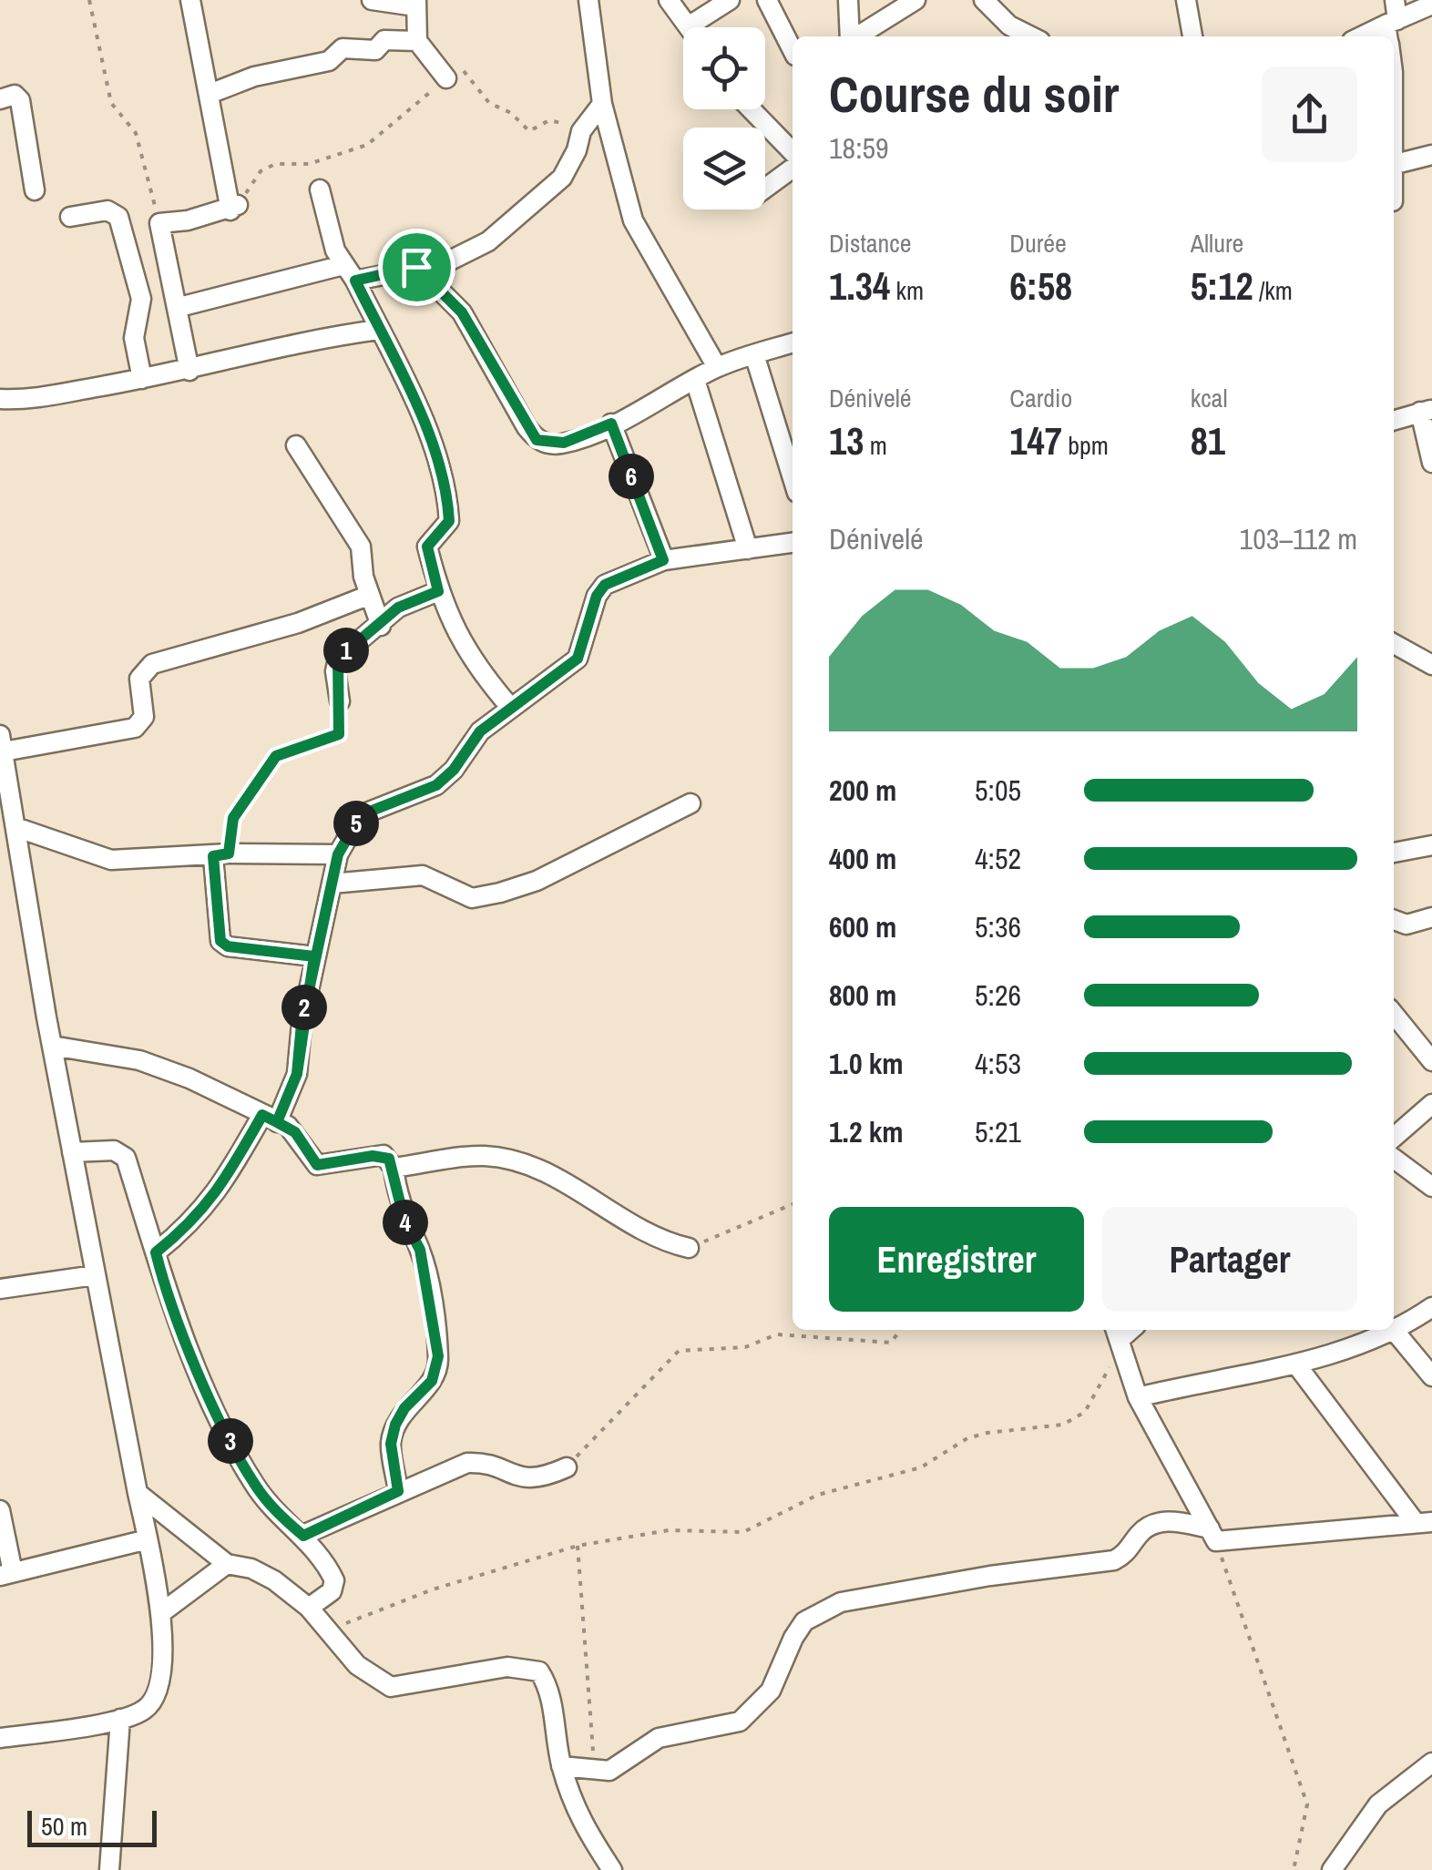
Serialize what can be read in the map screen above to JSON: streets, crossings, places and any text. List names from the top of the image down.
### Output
{
  "scale_bar": "50 m",
  "page": {
    "heading": ["Course du soir", "18:59"],
    "stats": [
      ["Distance", "1.34 km"],
      ["Durée", "6:58"],
      ["Allure", "5:12 /km"],
      ["Dénivelé", "13 m"],
      ["Cardio", "147 bpm"],
      ["kcal", "81"]
    ],
    "pins": [
      "6",
      "1",
      "5",
      "2",
      "4",
      "3"
    ],
    "chart": ["Dénivelé", "103–112 m"],
    "list": [
      {
        "name": "200 m",
        "note": "5:05"
      },
      {
        "name": "400 m",
        "note": "4:52"
      },
      {
        "name": "600 m",
        "note": "5:36"
      },
      {
        "name": "800 m",
        "note": "5:26"
      },
      {
        "name": "1.0 km",
        "note": "4:53"
      },
      {
        "name": "1.2 km",
        "note": "5:21"
      }
    ],
    "buttons": ["Enregistrer", "Partager"],
    "scale": "50 m"
  }
}
